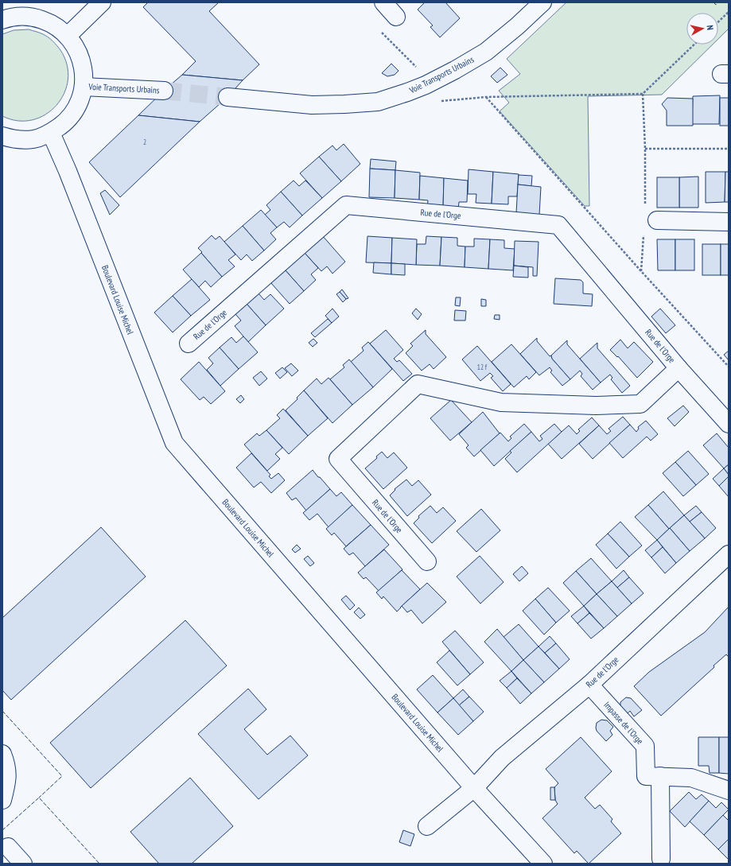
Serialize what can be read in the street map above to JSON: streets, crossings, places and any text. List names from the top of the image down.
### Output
{
  "streets": {
    "street": [
      "Voie Transports Urbains",
      "Rue de l'Orge",
      "Boulevard Louise Michel",
      "Impasse de l'Orge"
    ]
  },
  "crossings": [
    ["Rue de l'Orge", "Boulevard Louise Michel"],
    ["Rue de l'Orge", "Impasse de l'Orge"]
  ],
  "house_numbers": ["2", "12 f"],
  "north": "right"
}
